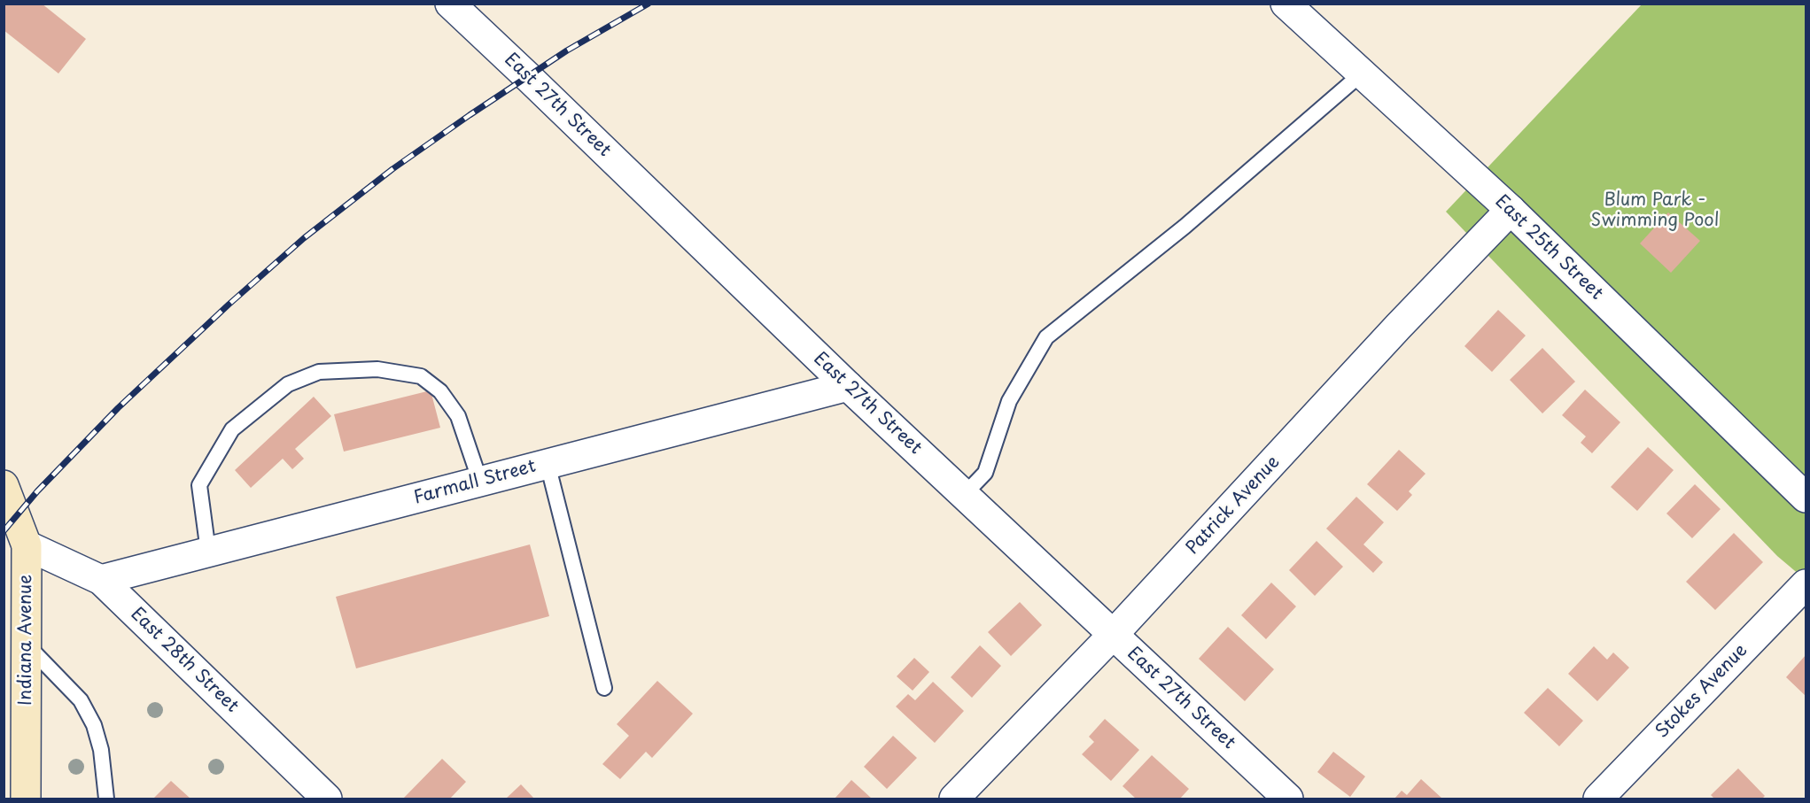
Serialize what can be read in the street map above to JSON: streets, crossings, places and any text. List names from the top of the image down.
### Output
{
  "streets": {
    "main road": ["Indiana Avenue"],
    "street": [
      "East 27th Street",
      "East 25th Street",
      "Farmall Street",
      "Patrick Avenue",
      "East 28th Street",
      "Stokes Avenue"
    ]
  },
  "crossings": [
    ["East 27th Street", "Farmall Street"],
    ["East 27th Street", "Patrick Avenue"],
    ["East 25th Street", "Patrick Avenue"],
    ["Farmall Street", "East 28th Street"],
    ["Indiana Avenue", "East 28th Street"]
  ],
  "parks": ["Blum Park - Swimming Pool"]
}
